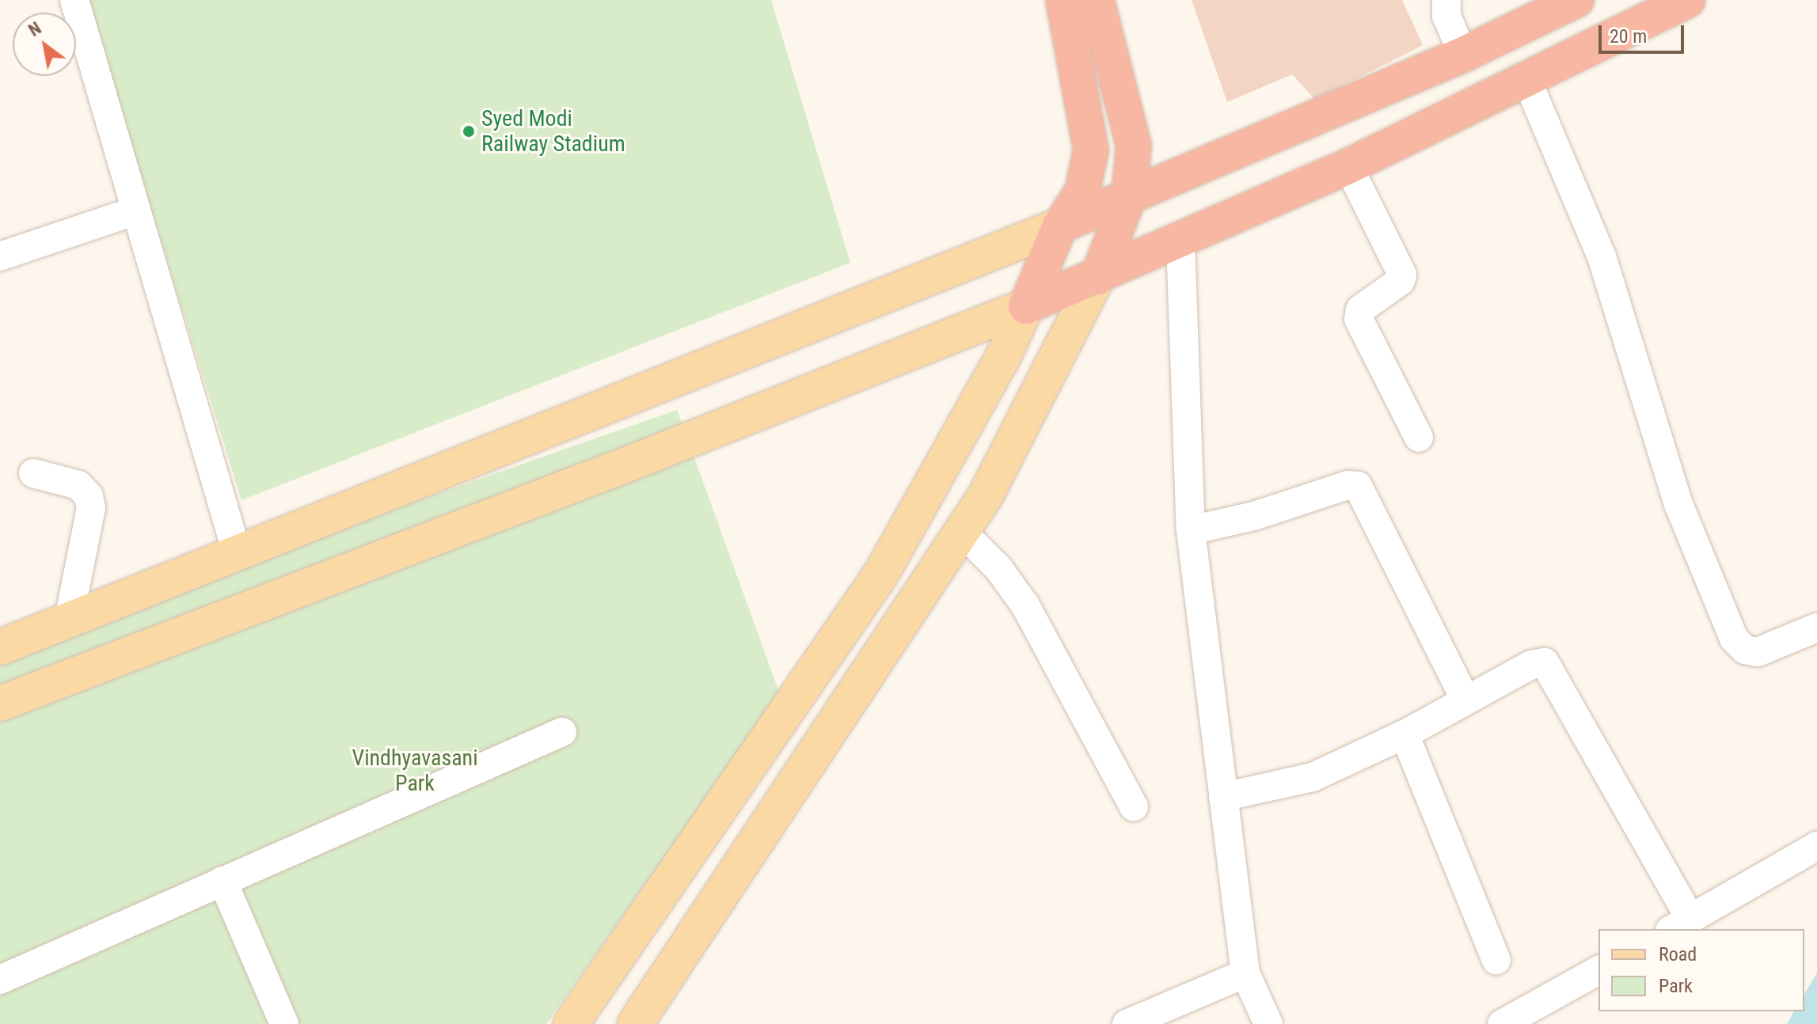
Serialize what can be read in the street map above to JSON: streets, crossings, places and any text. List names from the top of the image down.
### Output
{
  "parks": ["Vindhyavasani Park"],
  "places": ["Syed Modi Railway Stadium"],
  "legend": ["Road", "Park"],
  "scale_bar": "20 m",
  "north": "top left"
}
